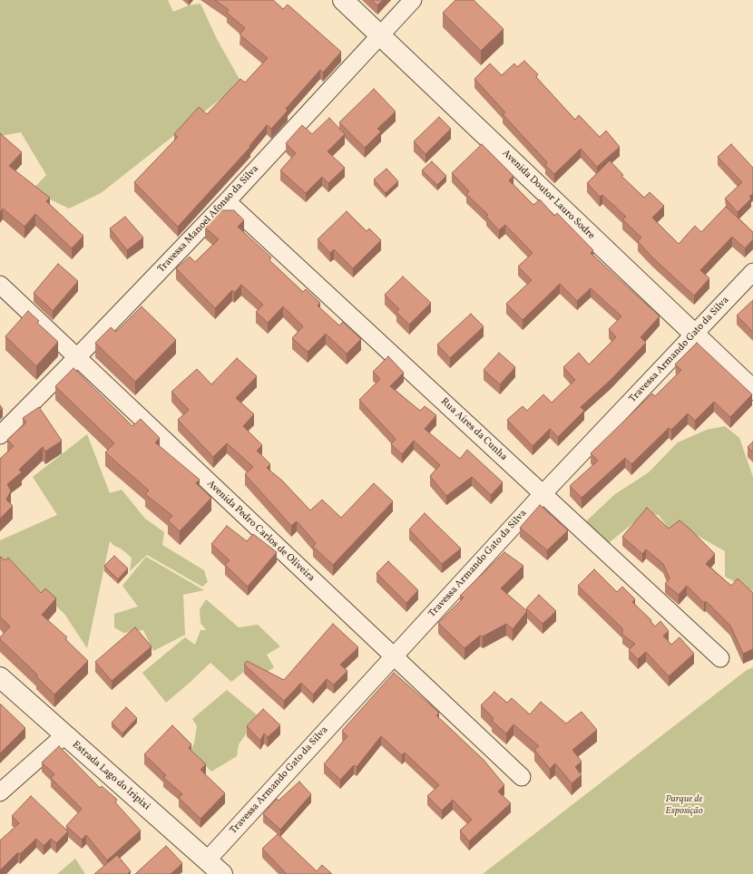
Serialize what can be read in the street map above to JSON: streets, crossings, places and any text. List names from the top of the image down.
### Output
{
  "streets": {
    "street": [
      "Avenida Doutor Lauro Sodre",
      "Travessa Manoel Afonso da Silva",
      "Travessa Armando Gato da Silva",
      "Rua Aires da Cunha",
      "Avenida Pedro Carlos de Oliveira",
      "Estrada Lago do Iripixi"
    ]
  },
  "crossings": [
    ["Avenida Doutor Lauro Sodre", "Travessa Manoel Afonso da Silva"],
    ["Avenida Doutor Lauro Sodre", "Travessa Armando Gato da Silva"],
    ["Travessa Manoel Afonso da Silva", "Rua Aires da Cunha"],
    ["Travessa Manoel Afonso da Silva", "Avenida Pedro Carlos de Oliveira"],
    ["Travessa Armando Gato da Silva", "Rua Aires da Cunha"],
    ["Travessa Armando Gato da Silva", "Avenida Pedro Carlos de Oliveira"],
    ["Travessa Armando Gato da Silva", "Estrada Lago do Iripixi"]
  ],
  "parks": ["Parque de Esposição"]
}
